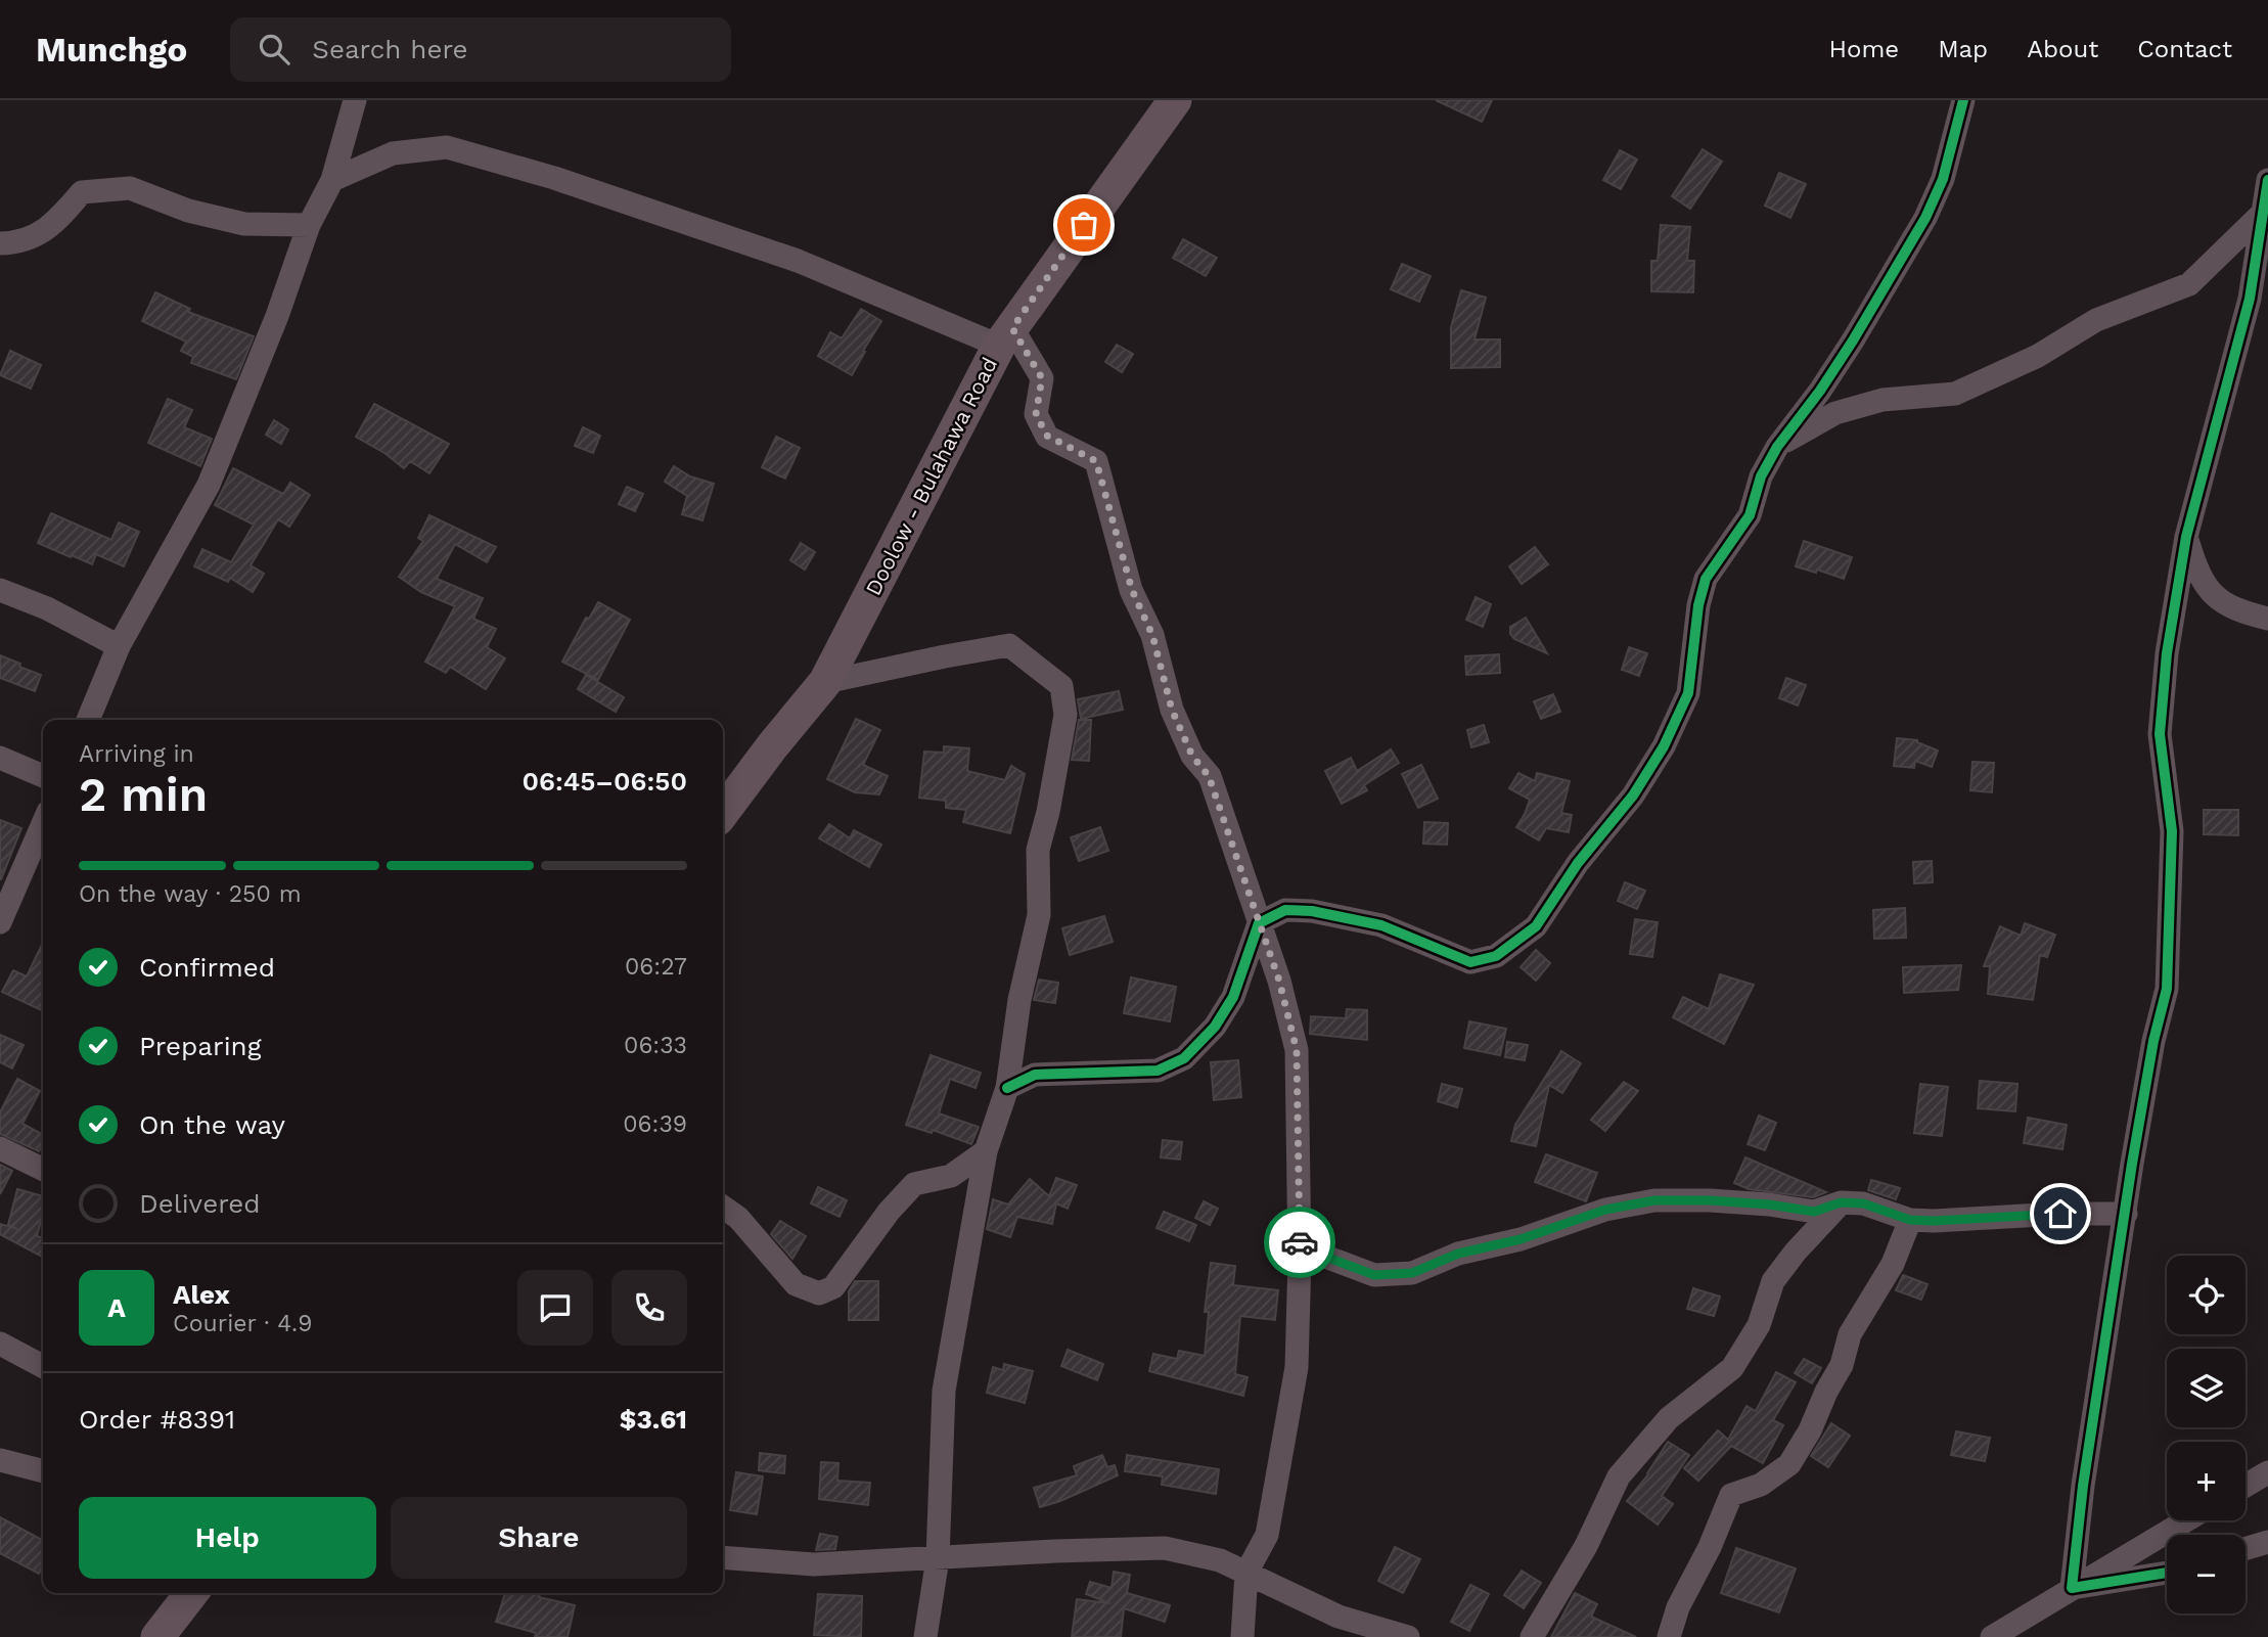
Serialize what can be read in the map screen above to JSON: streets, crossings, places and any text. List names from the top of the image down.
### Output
{
  "streets": {
    "main road": ["Doolow - Bulahawa Road"]
  },
  "page": {
    "header": "Munchgo",
    "search": "Search here",
    "nav": [
      "Home",
      "Map",
      "About",
      "Contact"
    ],
    "heading": ["2 min", "Arriving in", "06:45–06:50"],
    "panel": [
      "Alex",
      "Courier · 4.9",
      "Order #8391",
      "$3.61"
    ],
    "bar": "On the way · 250 m",
    "list": [
      ["Confirmed", "06:27"],
      ["Preparing", "06:33"],
      ["On the way", "06:39"],
      "Delivered"
    ],
    "map_buttons": ["+", "−"],
    "round": "A",
    "buttons": ["Help", "Share"]
  }
}
